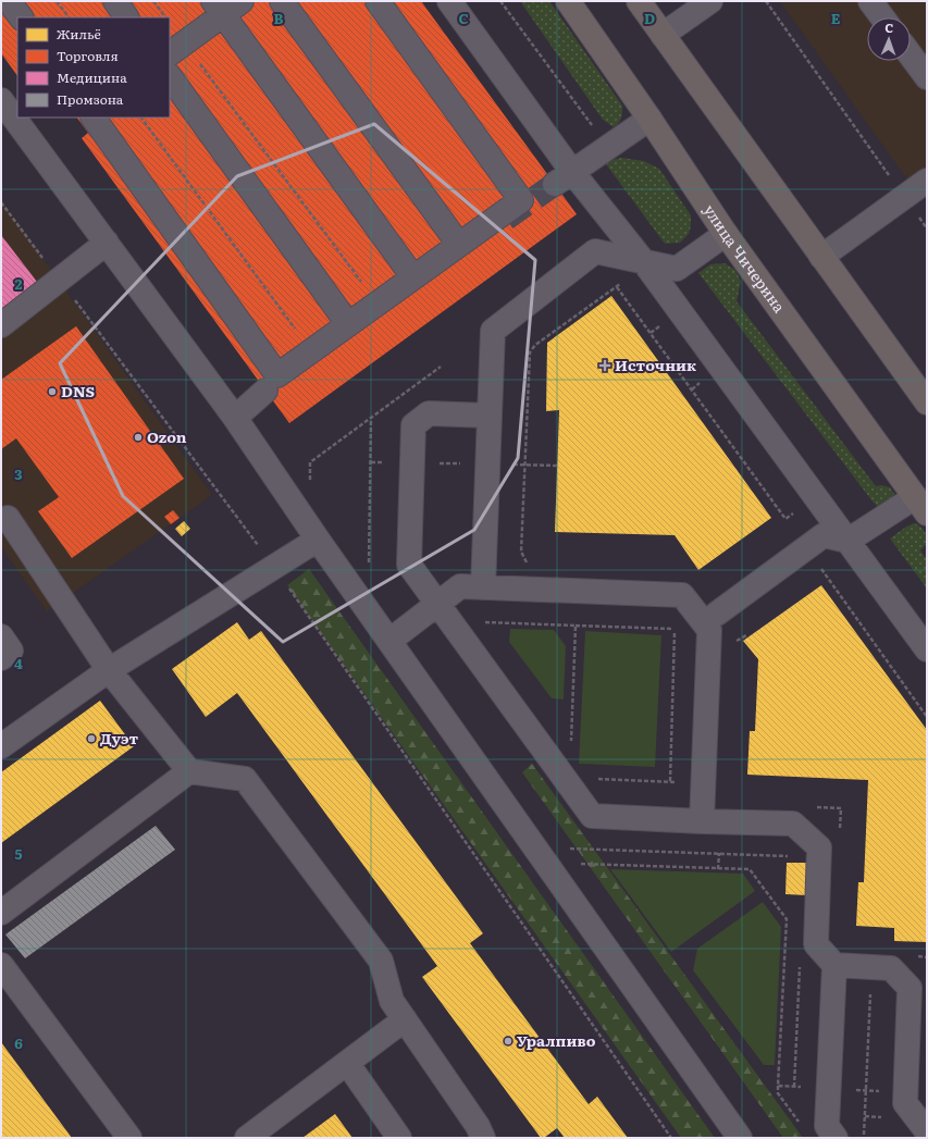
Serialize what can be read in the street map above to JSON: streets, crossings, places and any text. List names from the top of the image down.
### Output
{
  "streets": {
    "main road": ["улица Чичерина"]
  },
  "places": {
    "health": ["Источник"],
    "other": [
      "DNS",
      "Ozon",
      "Дуэт",
      "Уралпиво"
    ]
  },
  "legend": [
    "Жильё",
    "Торговля",
    "Медицина",
    "Промзона"
  ],
  "north": "top",
  "grid": {
    "columns": [
      "B",
      "C",
      "D",
      "E"
    ],
    "rows": [
      "2",
      "3",
      "4",
      "5",
      "6"
    ]
  }
}
